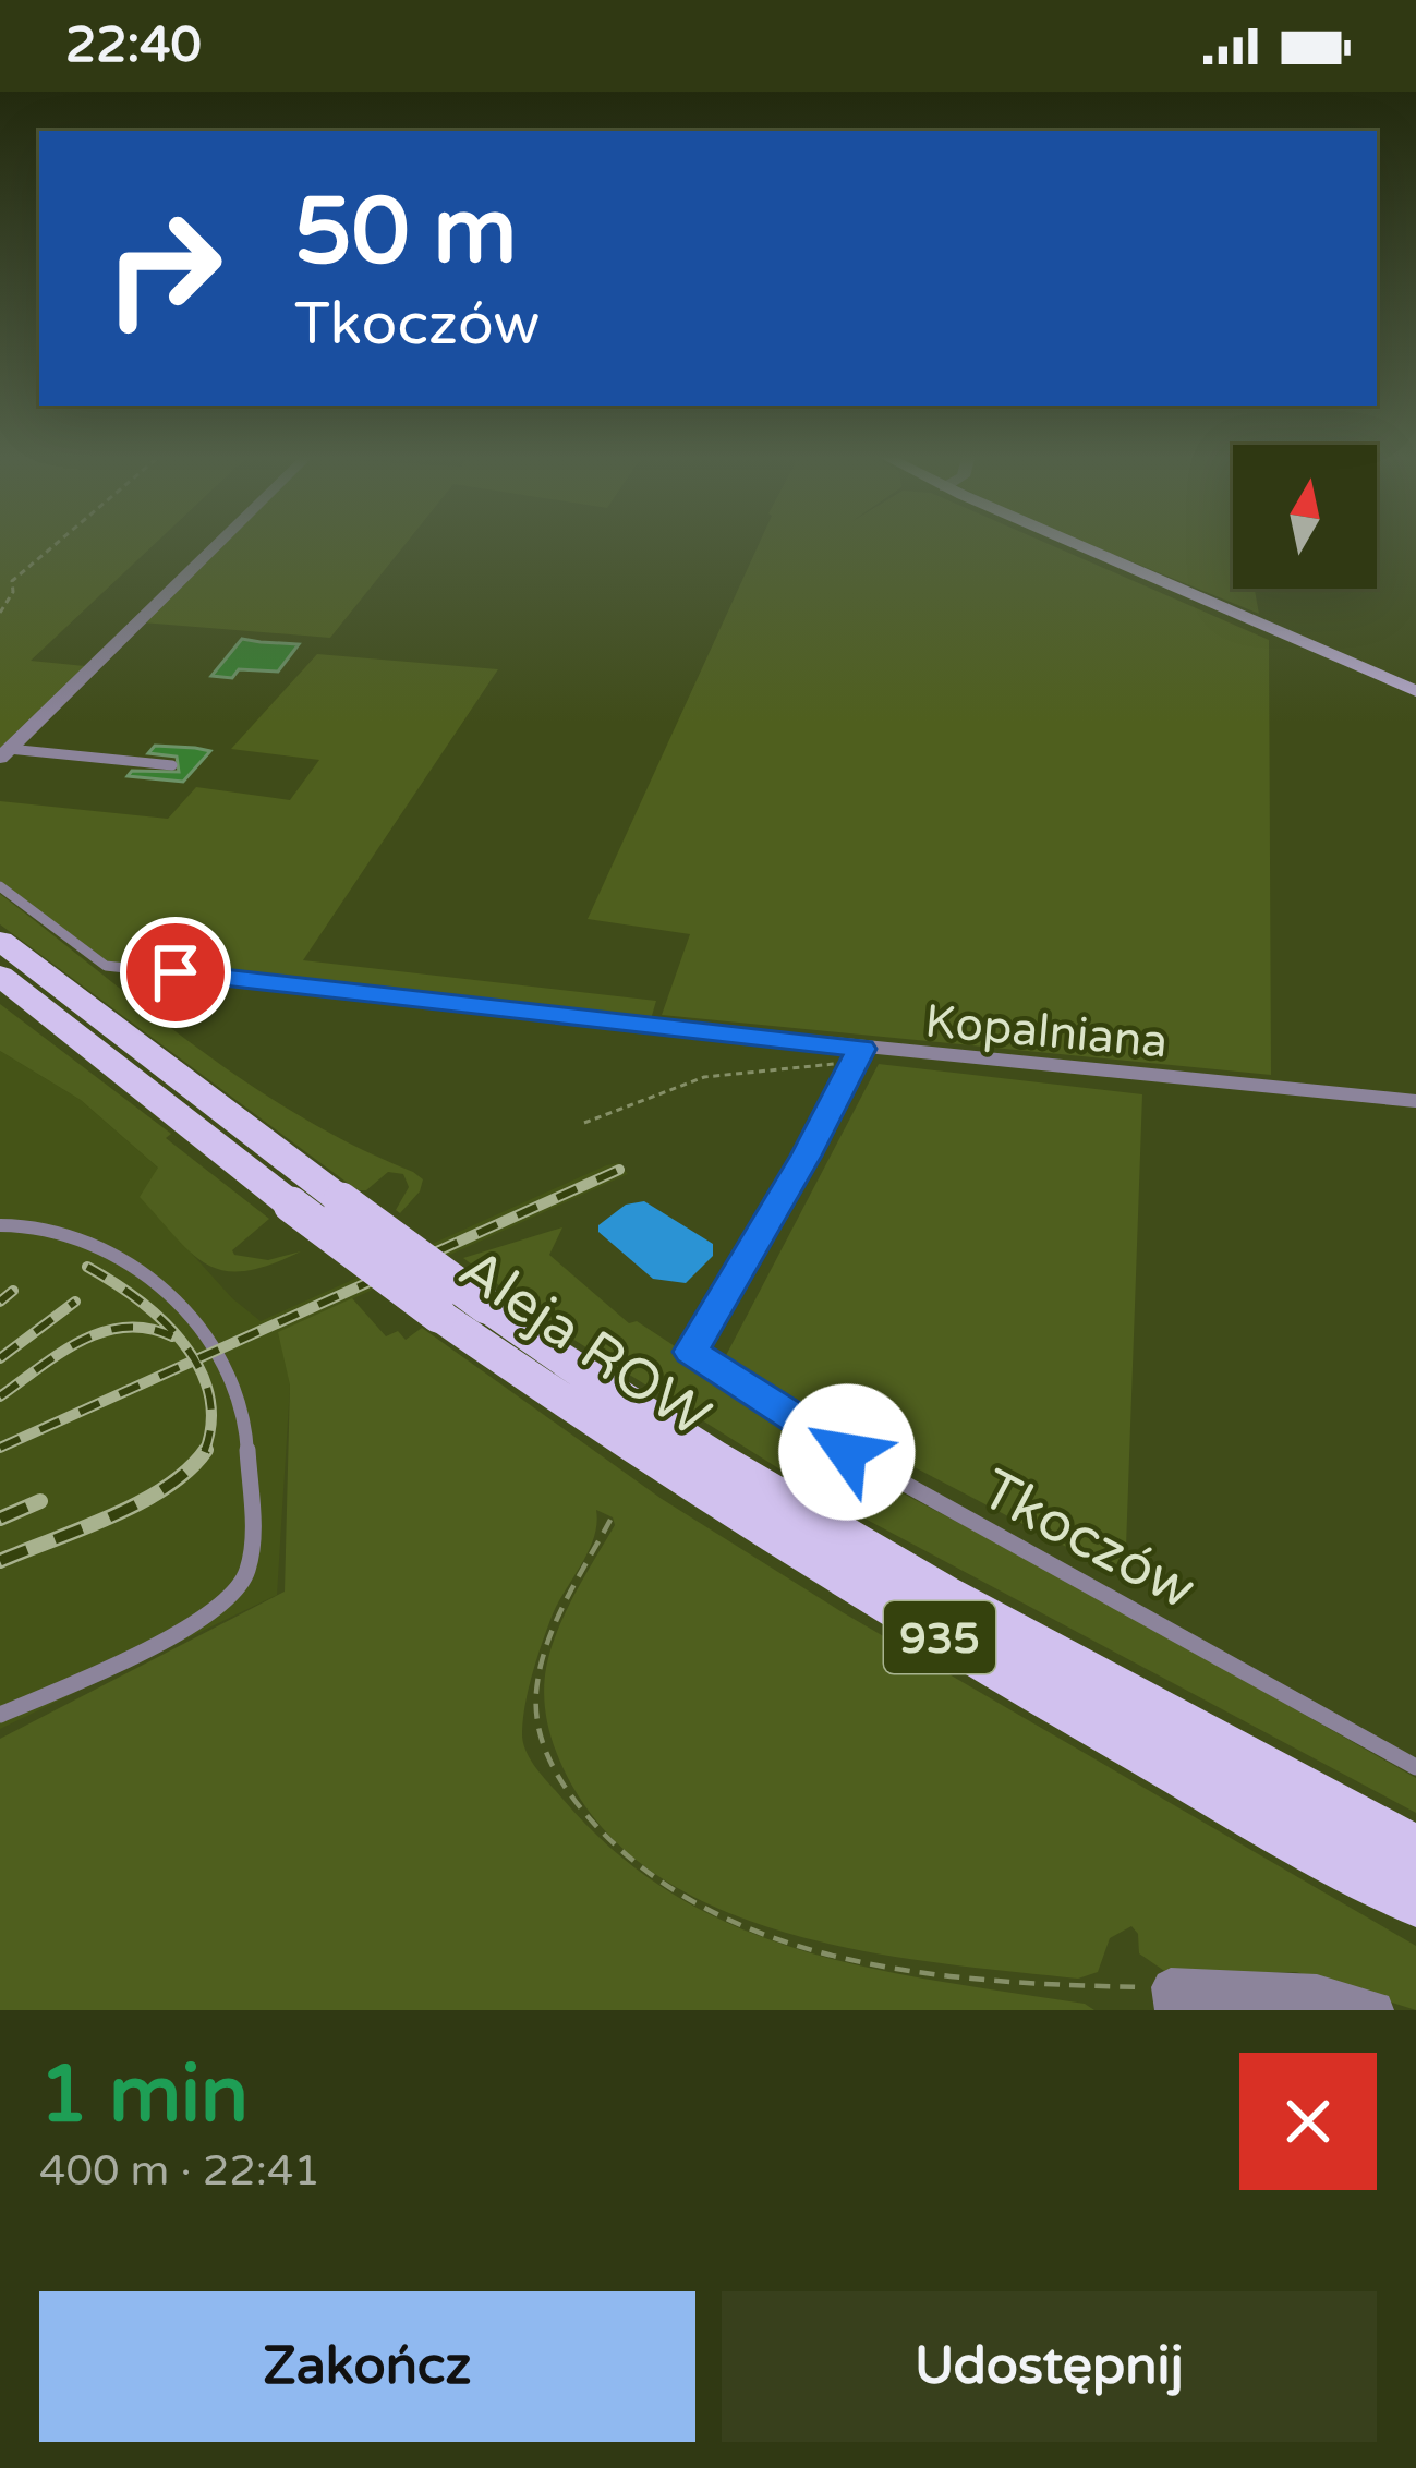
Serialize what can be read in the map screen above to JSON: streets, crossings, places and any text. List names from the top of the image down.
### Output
{
  "streets": {
    "main road": ["Aleja ROW", "935"],
    "lane": ["Kopalniana", "Tkoczów"]
  },
  "crossings": [
    ["Kopalniana", "Tkoczów"]
  ],
  "north": "top",
  "page": {
    "status": "22:40",
    "turn": ["50 m", "Tkoczów"],
    "heading": ["1 min", "400 m · 22:41"],
    "buttons": ["Zakończ", "Udostępnij"]
  }
}
